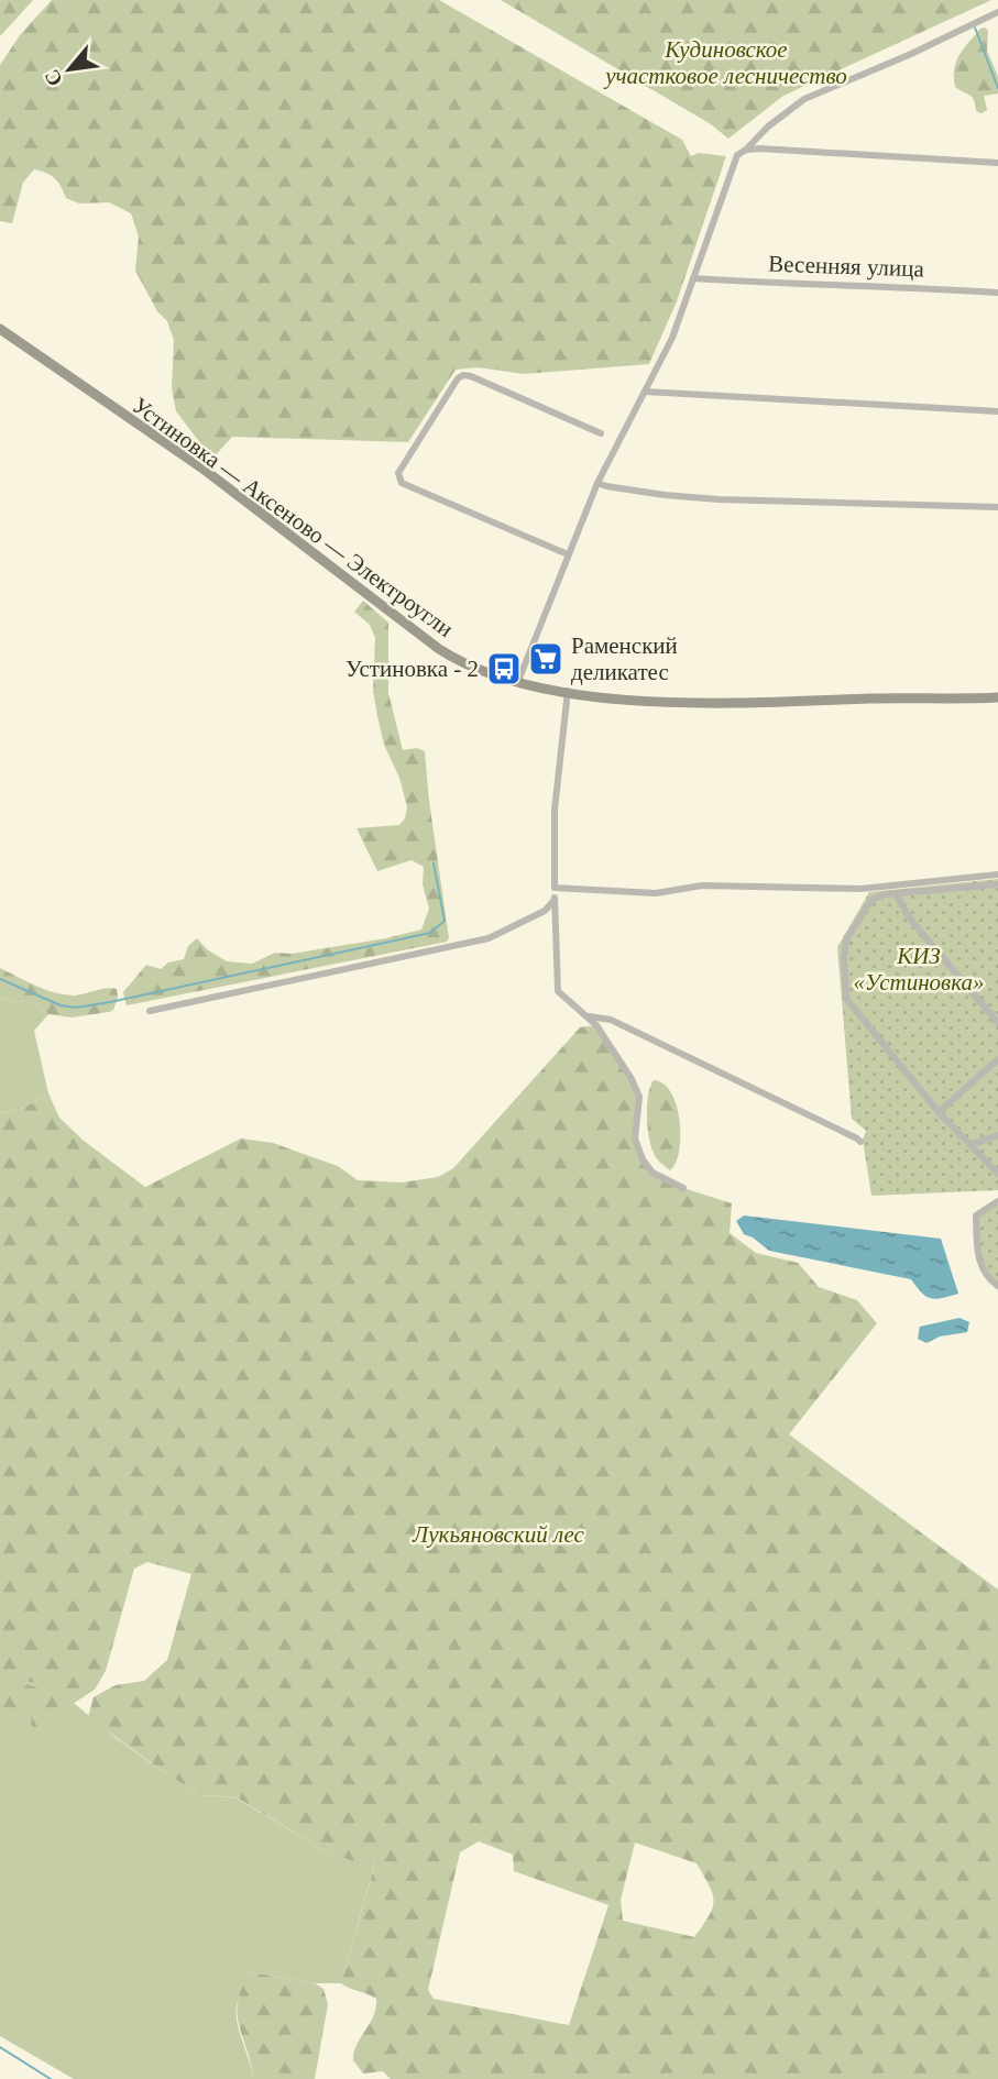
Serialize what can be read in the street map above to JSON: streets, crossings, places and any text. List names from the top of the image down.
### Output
{
  "streets": {
    "main road": ["Устиновка — Аксеново — Электроугли"],
    "street": ["Весенняя улица"]
  },
  "parks": ["Кудиновское участковое лесничество", "КИЗ «Устиновка»", "Лукьяновский лес"],
  "places": {
    "supermarket": ["Раменский деликатес"],
    "bus stop": ["Устиновка - 2"]
  },
  "north": "bottom left"
}
